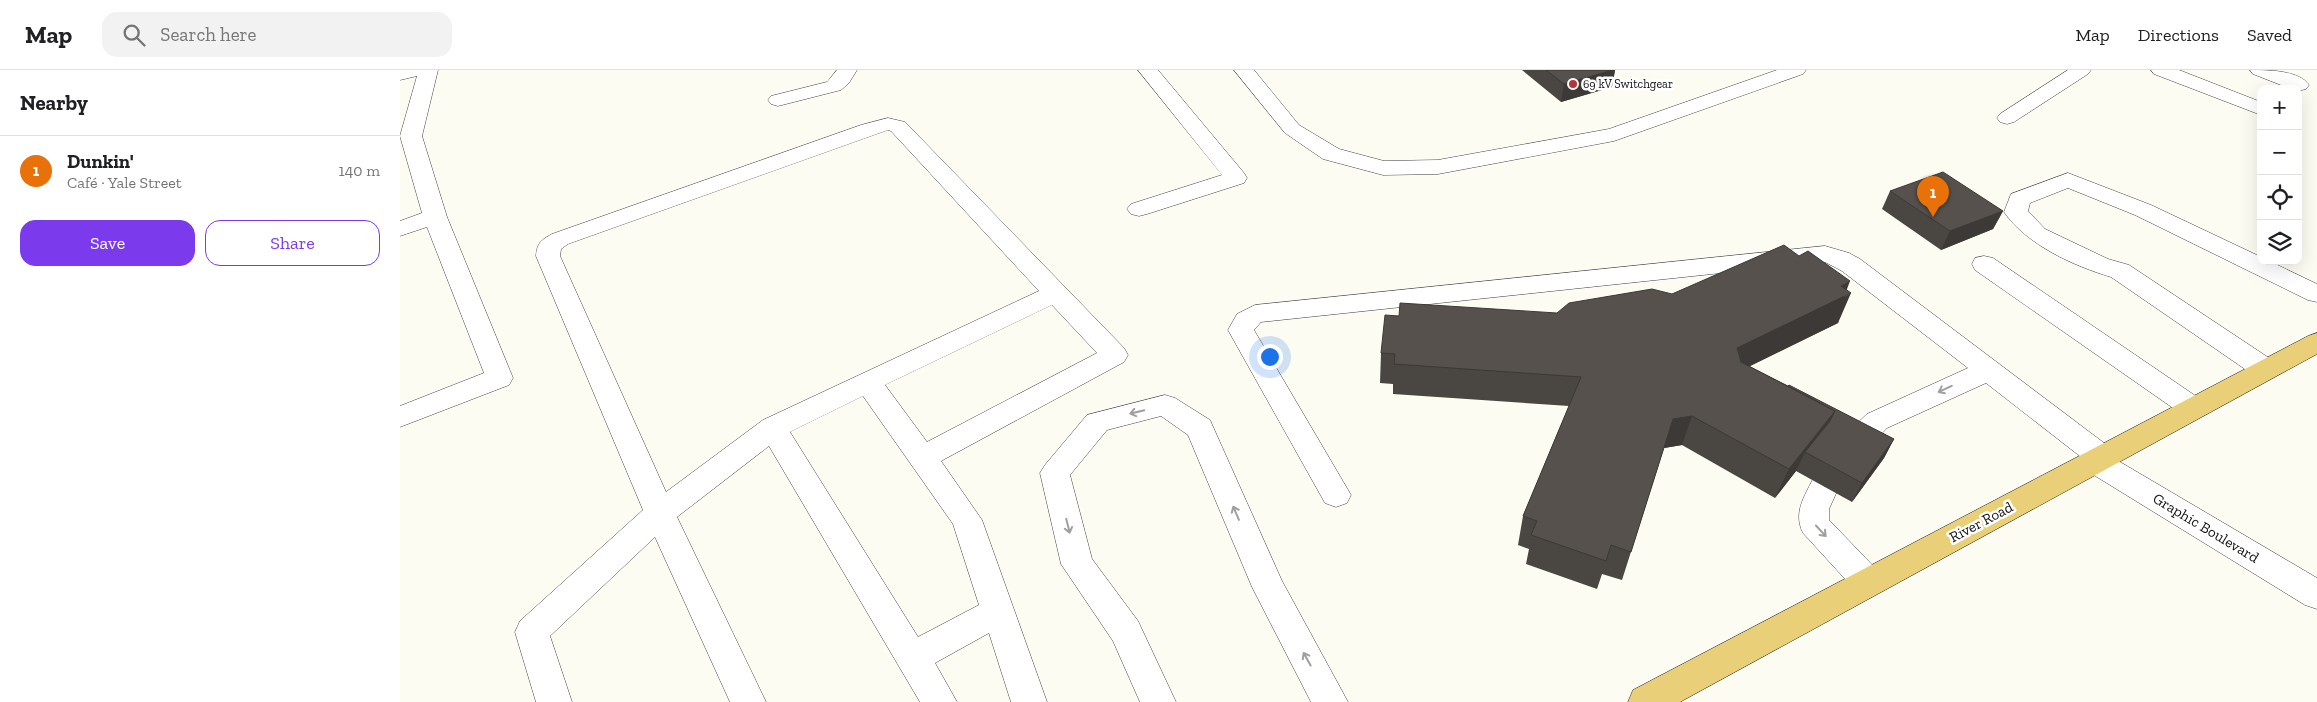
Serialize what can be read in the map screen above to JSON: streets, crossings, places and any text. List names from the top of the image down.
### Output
{
  "streets": {
    "main road": ["River Road"],
    "street": ["Graphic Boulevard"]
  },
  "crossings": [
    ["River Road", "Graphic Boulevard"]
  ],
  "places": ["69 kV Switchgear"],
  "page": {
    "header": "Map",
    "search": "Search here",
    "nav": ["Map", "Directions", "Saved"],
    "heading": "Nearby",
    "map_buttons": ["+", "−"],
    "list": [
      {
        "mark": "1",
        "name": "Dunkin'",
        "note": "Café · Yale Street",
        "value": "140 m"
      }
    ],
    "pins": "1",
    "buttons": ["Save", "Share"]
  }
}
